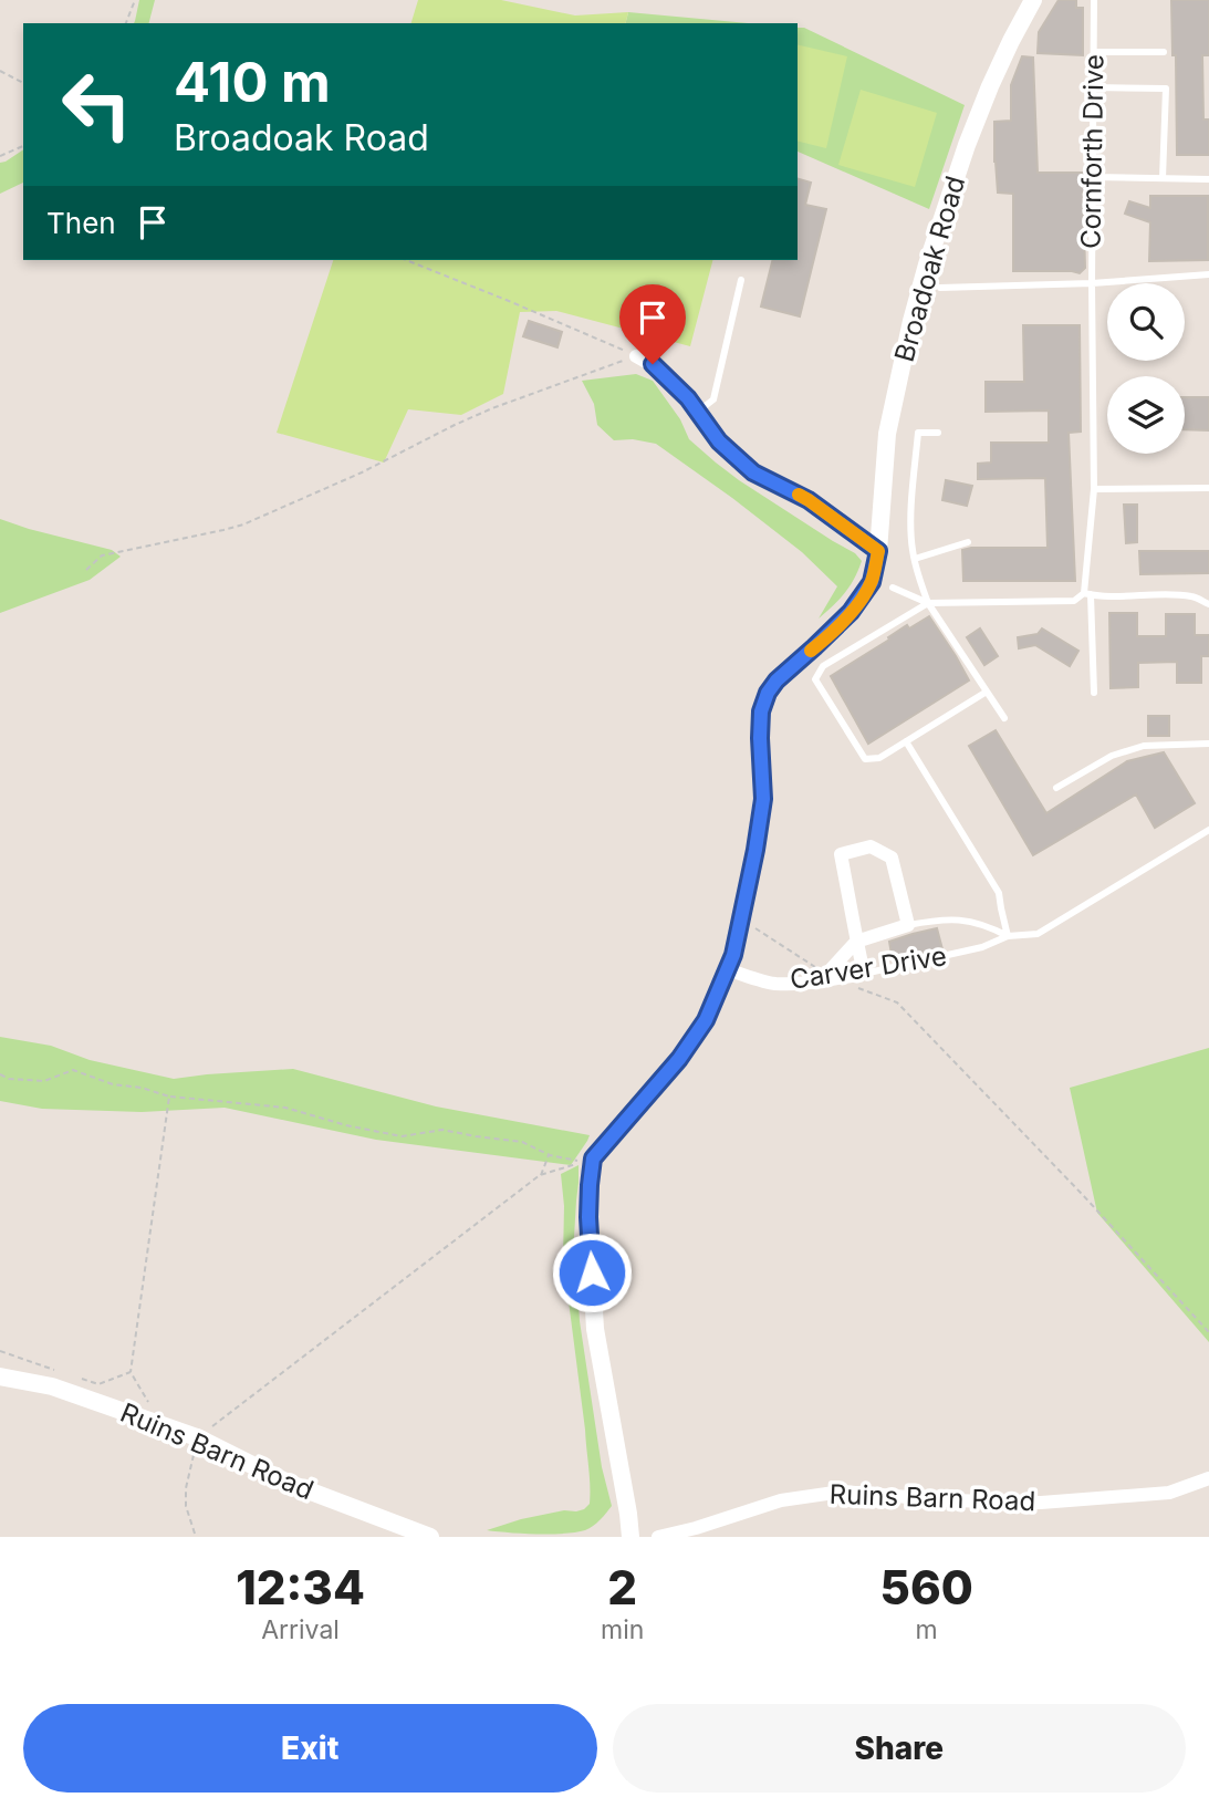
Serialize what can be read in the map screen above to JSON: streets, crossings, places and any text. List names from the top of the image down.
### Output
{
  "streets": {
    "street": ["Broadoak Road", "Carver Drive", "Ruins Barn Road"],
    "lane": ["Cornforth Drive"]
  },
  "crossings": [
    ["Broadoak Road", "Carver Drive"]
  ],
  "page": {
    "turn": ["410 m", "Broadoak Road"],
    "then": "Then",
    "eta": [
      "12:34",
      "Arrival",
      "2",
      "min",
      "560",
      "m"
    ],
    "buttons": ["Exit", "Share"]
  }
}
